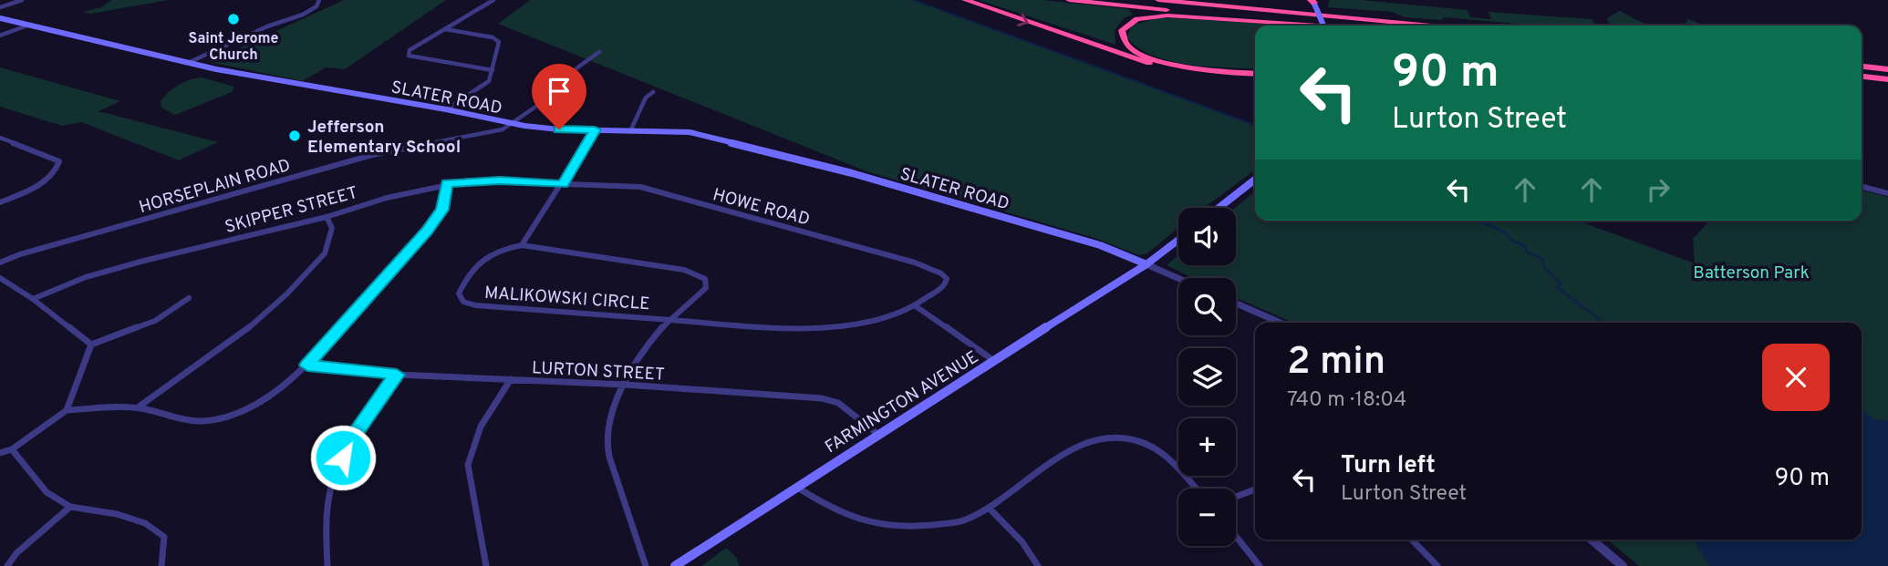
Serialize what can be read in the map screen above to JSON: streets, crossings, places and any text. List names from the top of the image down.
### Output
{
  "streets": {
    "main road": ["SLATER ROAD", "FARMINGTON AVENUE"],
    "street": [
      "HORSEPLAIN ROAD",
      "HOWE ROAD",
      "SKIPPER STREET",
      "MALIKOWSKI CIRCLE",
      "LURTON STREET"
    ]
  },
  "crossings": [
    ["SLATER ROAD", "HORSEPLAIN ROAD"],
    ["SLATER ROAD", "FARMINGTON AVENUE"],
    ["HOWE ROAD", "SKIPPER STREET"],
    ["LURTON STREET", "FARMINGTON AVENUE"]
  ],
  "parks": ["Batterson Park"],
  "places": ["Saint Jerome Church", "Jefferson Elementary School"],
  "page": {
    "turn": ["90 m", "Lurton Street"],
    "map_buttons": ["+", "−"],
    "heading": ["2 min", "740 m · 18:04"],
    "list": [
      {
        "name": "Turn left",
        "note": "Lurton Street",
        "value": "90 m"
      }
    ]
  }
}
